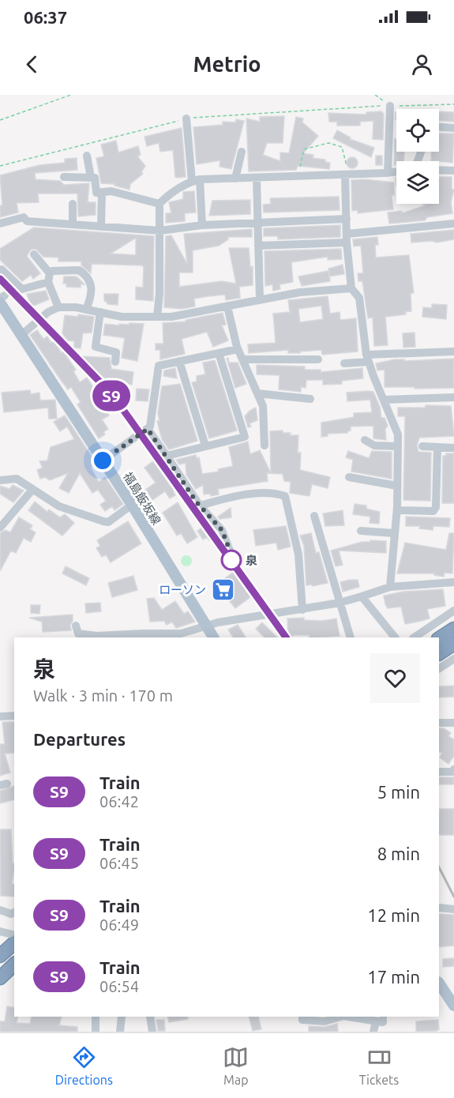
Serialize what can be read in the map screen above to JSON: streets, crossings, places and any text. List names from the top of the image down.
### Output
{
  "streets": {
    "main road": ["福島飯坂線"]
  },
  "places": {
    "other": ["泉"],
    "supermarket": ["ローソン"]
  },
  "page": {
    "status": "06:37",
    "header": "Metrio",
    "on_map": "S9",
    "heading": [
      ["泉", "Walk · 3 min · 170 m"],
      "Departures"
    ],
    "list": [
      {
        "mark": "S9",
        "name": "Train",
        "note": "06:42",
        "value": "5 min"
      },
      {
        "mark": "S9",
        "name": "Train",
        "note": "06:45",
        "value": "8 min"
      },
      {
        "mark": "S9",
        "name": "Train",
        "note": "06:49",
        "value": "12 min"
      },
      {
        "mark": "S9",
        "name": "Train",
        "note": "06:54",
        "value": "17 min"
      }
    ],
    "tabs": ["Directions", "Map", "Tickets"]
  }
}
